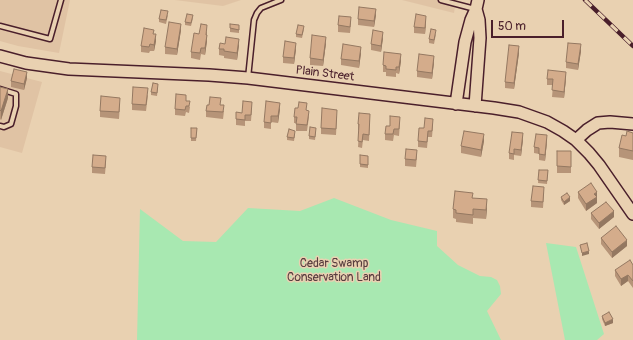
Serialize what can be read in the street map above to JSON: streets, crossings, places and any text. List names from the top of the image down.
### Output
{
  "streets": {
    "main road": ["Plain Street"]
  },
  "parks": ["Cedar Swamp Conservation Land"],
  "scale_bar": "50 m"
}
